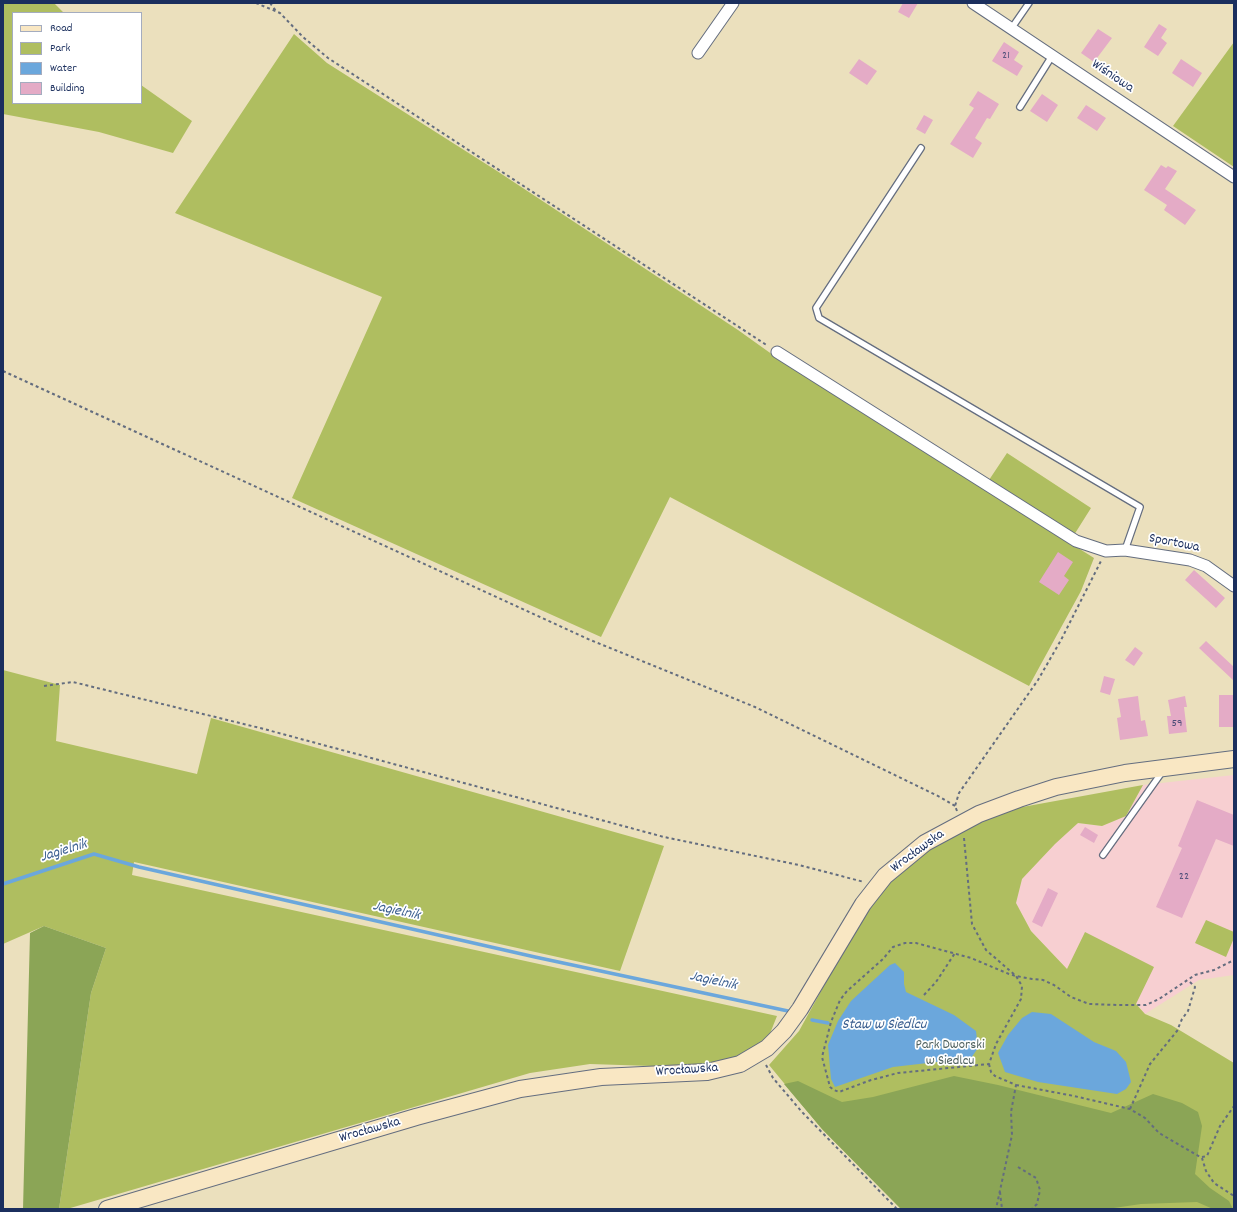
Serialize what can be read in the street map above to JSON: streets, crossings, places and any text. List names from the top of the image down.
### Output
{
  "streets": {
    "street": ["Wiśniowa", "Sportowa", "Wrocławska"]
  },
  "water": ["Jagielnik", "Staw w Siedlcu"],
  "parks": ["Park Dworski w Siedlcu"],
  "house_numbers": ["21", "59", "22"],
  "legend": [
    "Road",
    "Park",
    "Water",
    "Building"
  ]
}
